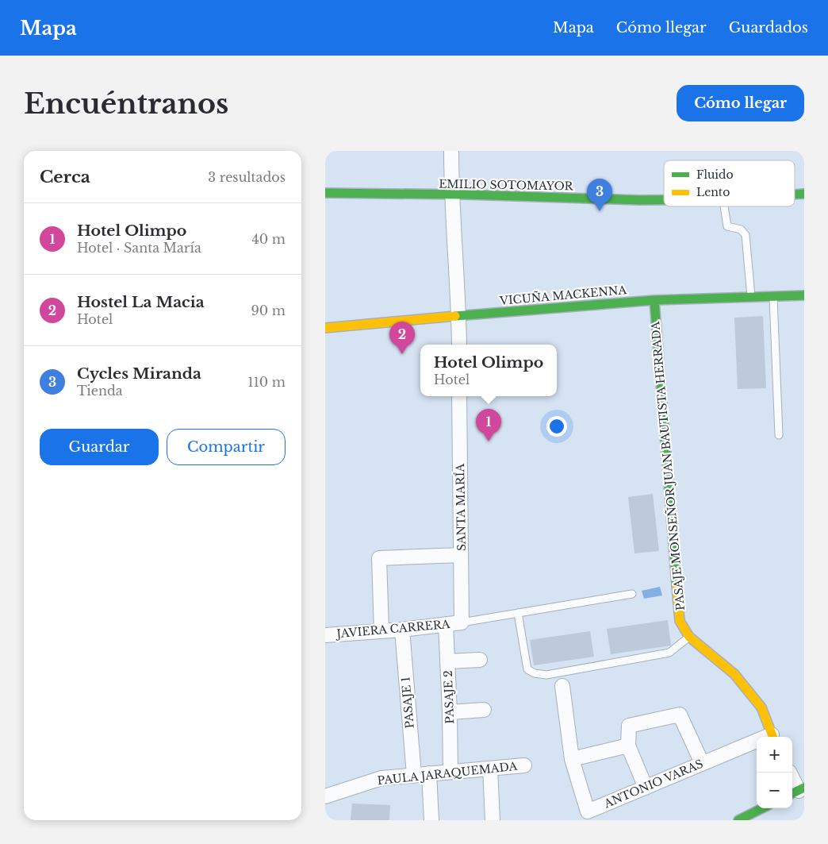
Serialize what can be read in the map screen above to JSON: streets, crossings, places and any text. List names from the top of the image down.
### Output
{
  "streets": {
    "street": [
      "EMILIO SOTOMAYOR",
      "VICUÑA MACKENNA",
      "PASAJE MONSEÑOR JUAN BAUTISTA HERRADA",
      "SANTA MARÍA",
      "JAVIERA CARRERA",
      "PASAJE 2",
      "PASAJE 1",
      "PAULA JARAQUEMADA",
      "ANTONIO VARAS"
    ]
  },
  "crossings": [
    ["VICUÑA MACKENNA", "PASAJE MONSEÑOR JUAN BAUTISTA HERRADA"],
    ["SANTA MARÍA", "JAVIERA CARRERA"],
    ["JAVIERA CARRERA", "PASAJE 2"],
    ["JAVIERA CARRERA", "PASAJE 1"],
    ["PASAJE 2", "PAULA JARAQUEMADA"],
    ["PASAJE 1", "PAULA JARAQUEMADA"]
  ],
  "legend": ["Fluido", "Lento"],
  "page": {
    "header": "Mapa",
    "nav": ["Mapa", "Cómo llegar", "Guardados"],
    "buttons": [
      "Cómo llegar",
      ["Guardar", "Compartir"]
    ],
    "title": "Encuéntranos",
    "heading": ["Cerca", "3 resultados"],
    "pins": ["3", "2", "1"],
    "list": [
      {
        "mark": "1",
        "name": "Hotel Olimpo",
        "note": "Hotel · Santa María",
        "value": "40 m"
      },
      {
        "mark": "2",
        "name": "Hostel La Macia",
        "note": "Hotel",
        "value": "90 m"
      },
      {
        "mark": "3",
        "name": "Cycles Miranda",
        "note": "Tienda",
        "value": "110 m"
      }
    ],
    "popup": ["Hotel Olimpo", "Hotel"],
    "map_buttons": ["+", "−"]
  }
}
